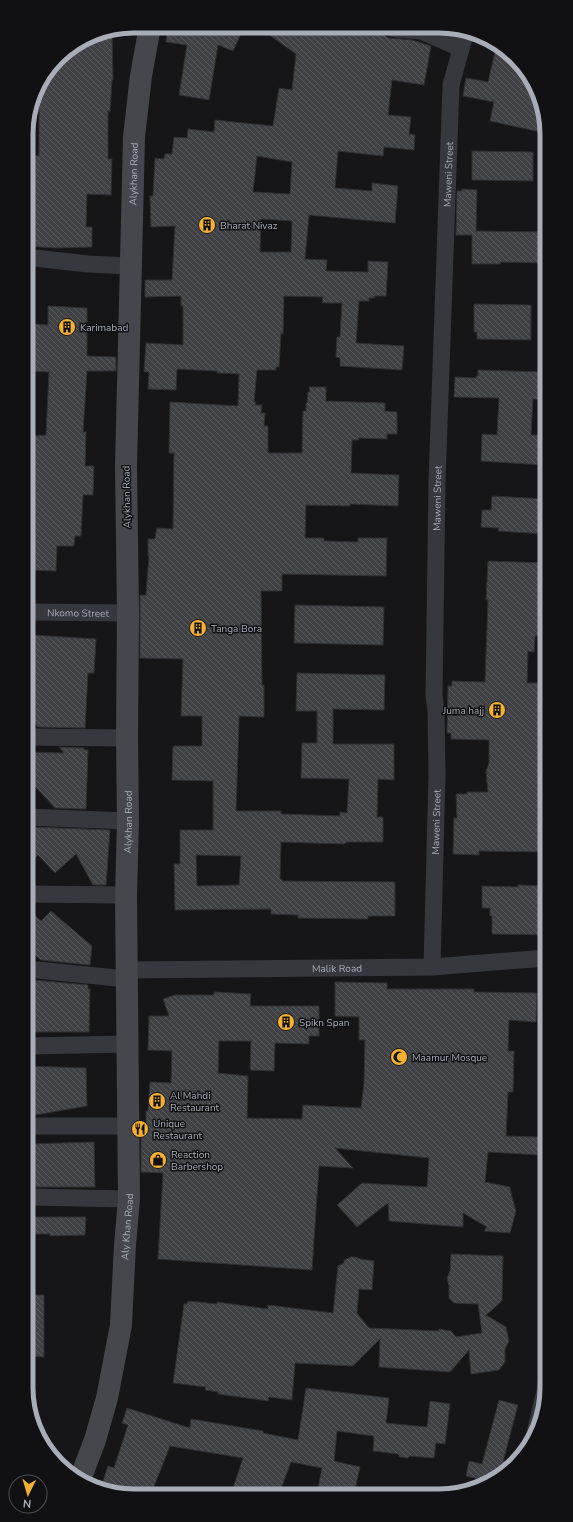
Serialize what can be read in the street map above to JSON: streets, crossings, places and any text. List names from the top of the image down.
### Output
{
  "streets": {
    "street": [
      "Alykhan Road",
      "Maweni Street",
      "Nkomo Street",
      "Malik Road",
      "Aly Khan Road"
    ]
  },
  "crossings": [
    ["Alykhan Road", "Nkomo Street"],
    ["Alykhan Road", "Malik Road"],
    ["Alykhan Road", "Aly Khan Road"],
    ["Maweni Street", "Malik Road"],
    ["Malik Road", "Aly Khan Road"]
  ],
  "places": {
    "building": [
      "Bharat Nivaz",
      "Karimabad",
      "Tanga Bora",
      "Juma hajj",
      "Spikn Span",
      "Al Mahdi Restaurant"
    ],
    "mosque": ["Maamur Mosque"],
    "restaurant": ["Unique Restaurant"],
    "shop": ["Reaction Barbershop"]
  },
  "north": "bottom"
}
